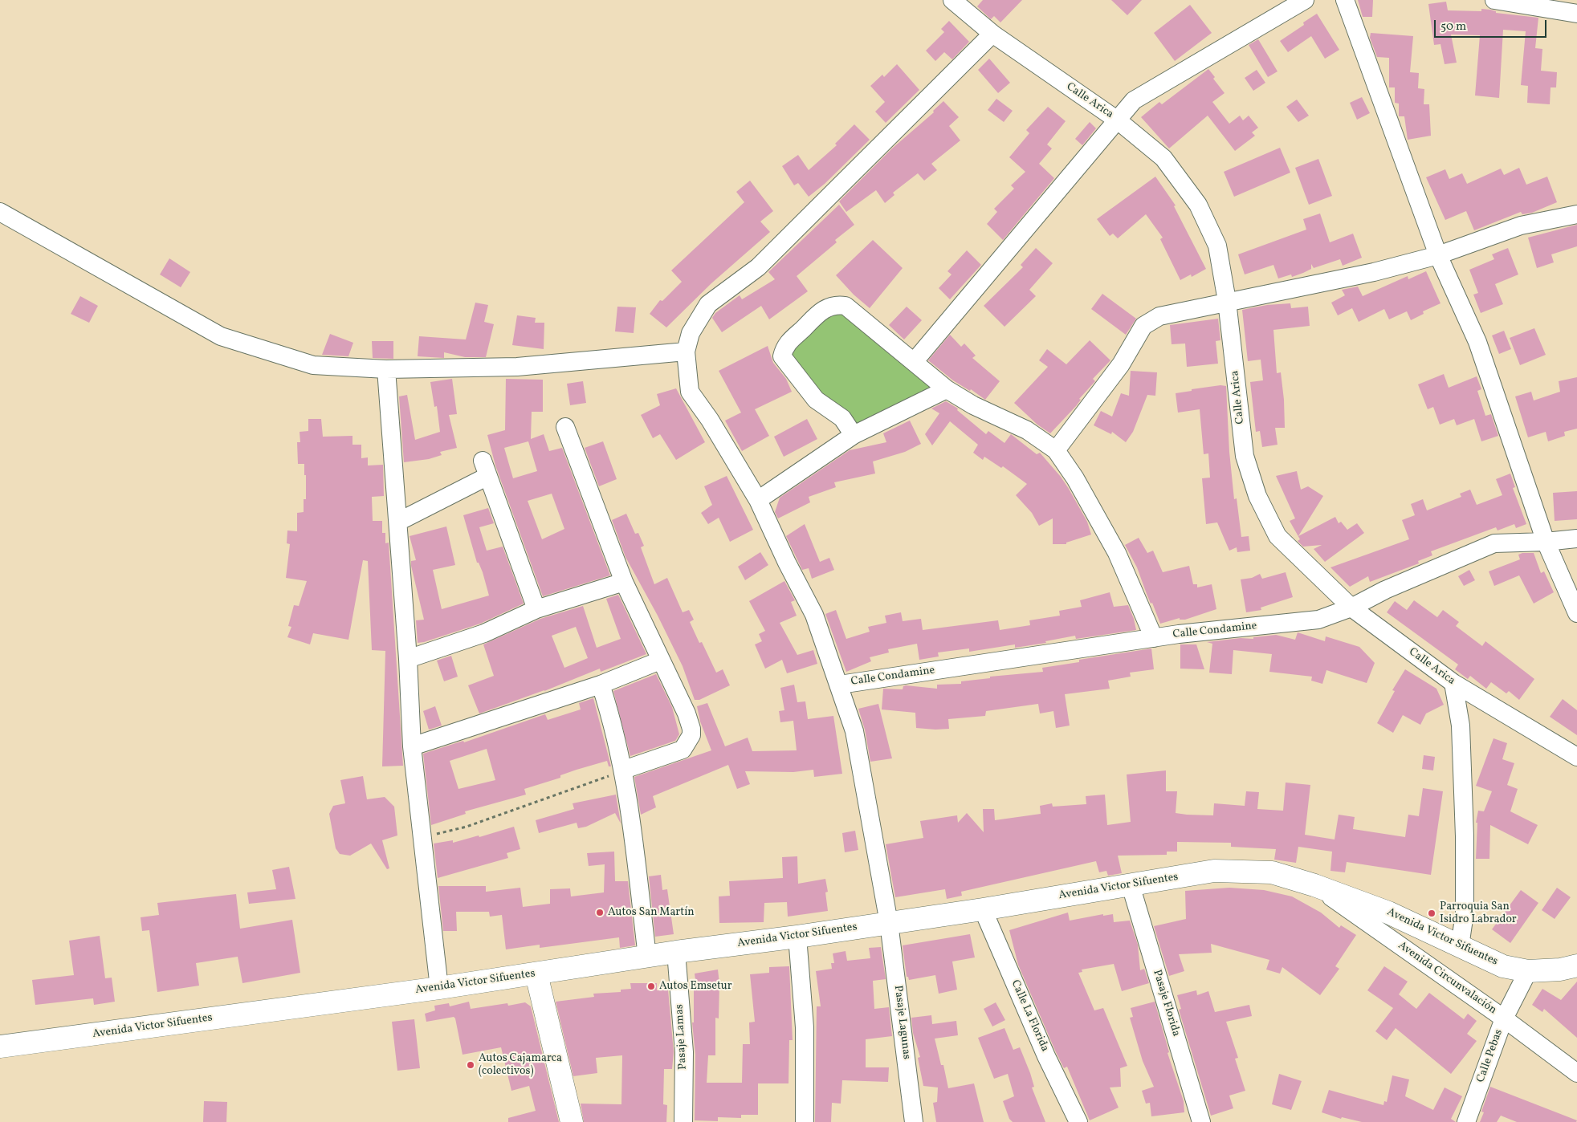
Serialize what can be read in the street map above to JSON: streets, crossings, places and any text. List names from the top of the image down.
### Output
{
  "streets": {
    "main road": ["Avenida Victor Sifuentes"],
    "street": [
      "Calle Arica",
      "Calle Condamine",
      "Avenida Circunvalación",
      "Pasaje Florida",
      "Calle La Florida",
      "Pasaje Lagunas",
      "Pasaje Lamas",
      "Calle Pebas"
    ]
  },
  "crossings": [
    ["Calle Arica", "Calle Condamine"],
    ["Calle Condamine", "Pasaje Lagunas"],
    ["Avenida Victor Sifuentes", "Avenida Circunvalación"],
    ["Avenida Victor Sifuentes", "Pasaje Florida"],
    ["Avenida Victor Sifuentes", "Calle La Florida"],
    ["Avenida Victor Sifuentes", "Pasaje Lagunas"],
    ["Avenida Victor Sifuentes", "Pasaje Lamas"],
    ["Avenida Victor Sifuentes", "Calle Pebas"],
    ["Avenida Circunvalación", "Calle Pebas"]
  ],
  "places": [
    "Autos San Martín",
    "Parroquia San Isidro Labrador",
    "Autos Emsetur",
    "Autos Cajamarca (colectivos)"
  ],
  "scale_bar": "50 m"
}
